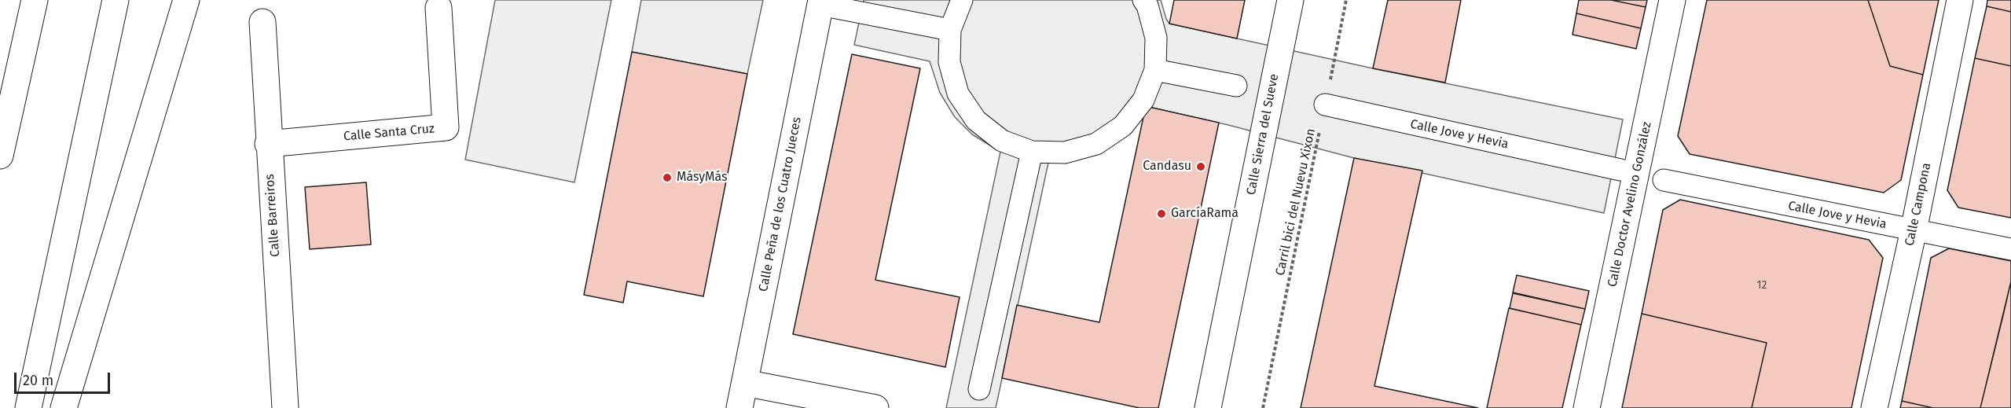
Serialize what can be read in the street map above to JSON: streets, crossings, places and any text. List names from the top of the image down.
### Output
{
  "streets": {
    "main road": [
      "Calle Santa Cruz",
      "Calle Sierra del Sueve",
      "Calle Peña de los Cuatro Jueces",
      "Calle Doctor Avelino González",
      "Calle Campona",
      "Calle Barreiros"
    ],
    "street": ["Calle Jove y Hevia"],
    "path": ["Carril bici del Nuevu Xixon"]
  },
  "crossings": [
    ["Calle Santa Cruz", "Calle Barreiros"],
    ["Calle Jove y Hevia", "Carril bici del Nuevu Xixon"],
    ["Calle Jove y Hevia", "Calle Campona"]
  ],
  "places": ["Candasu", "MásyMás", "GarcíaRama"],
  "house_numbers": ["12"],
  "scale_bar": "20 m"
}
